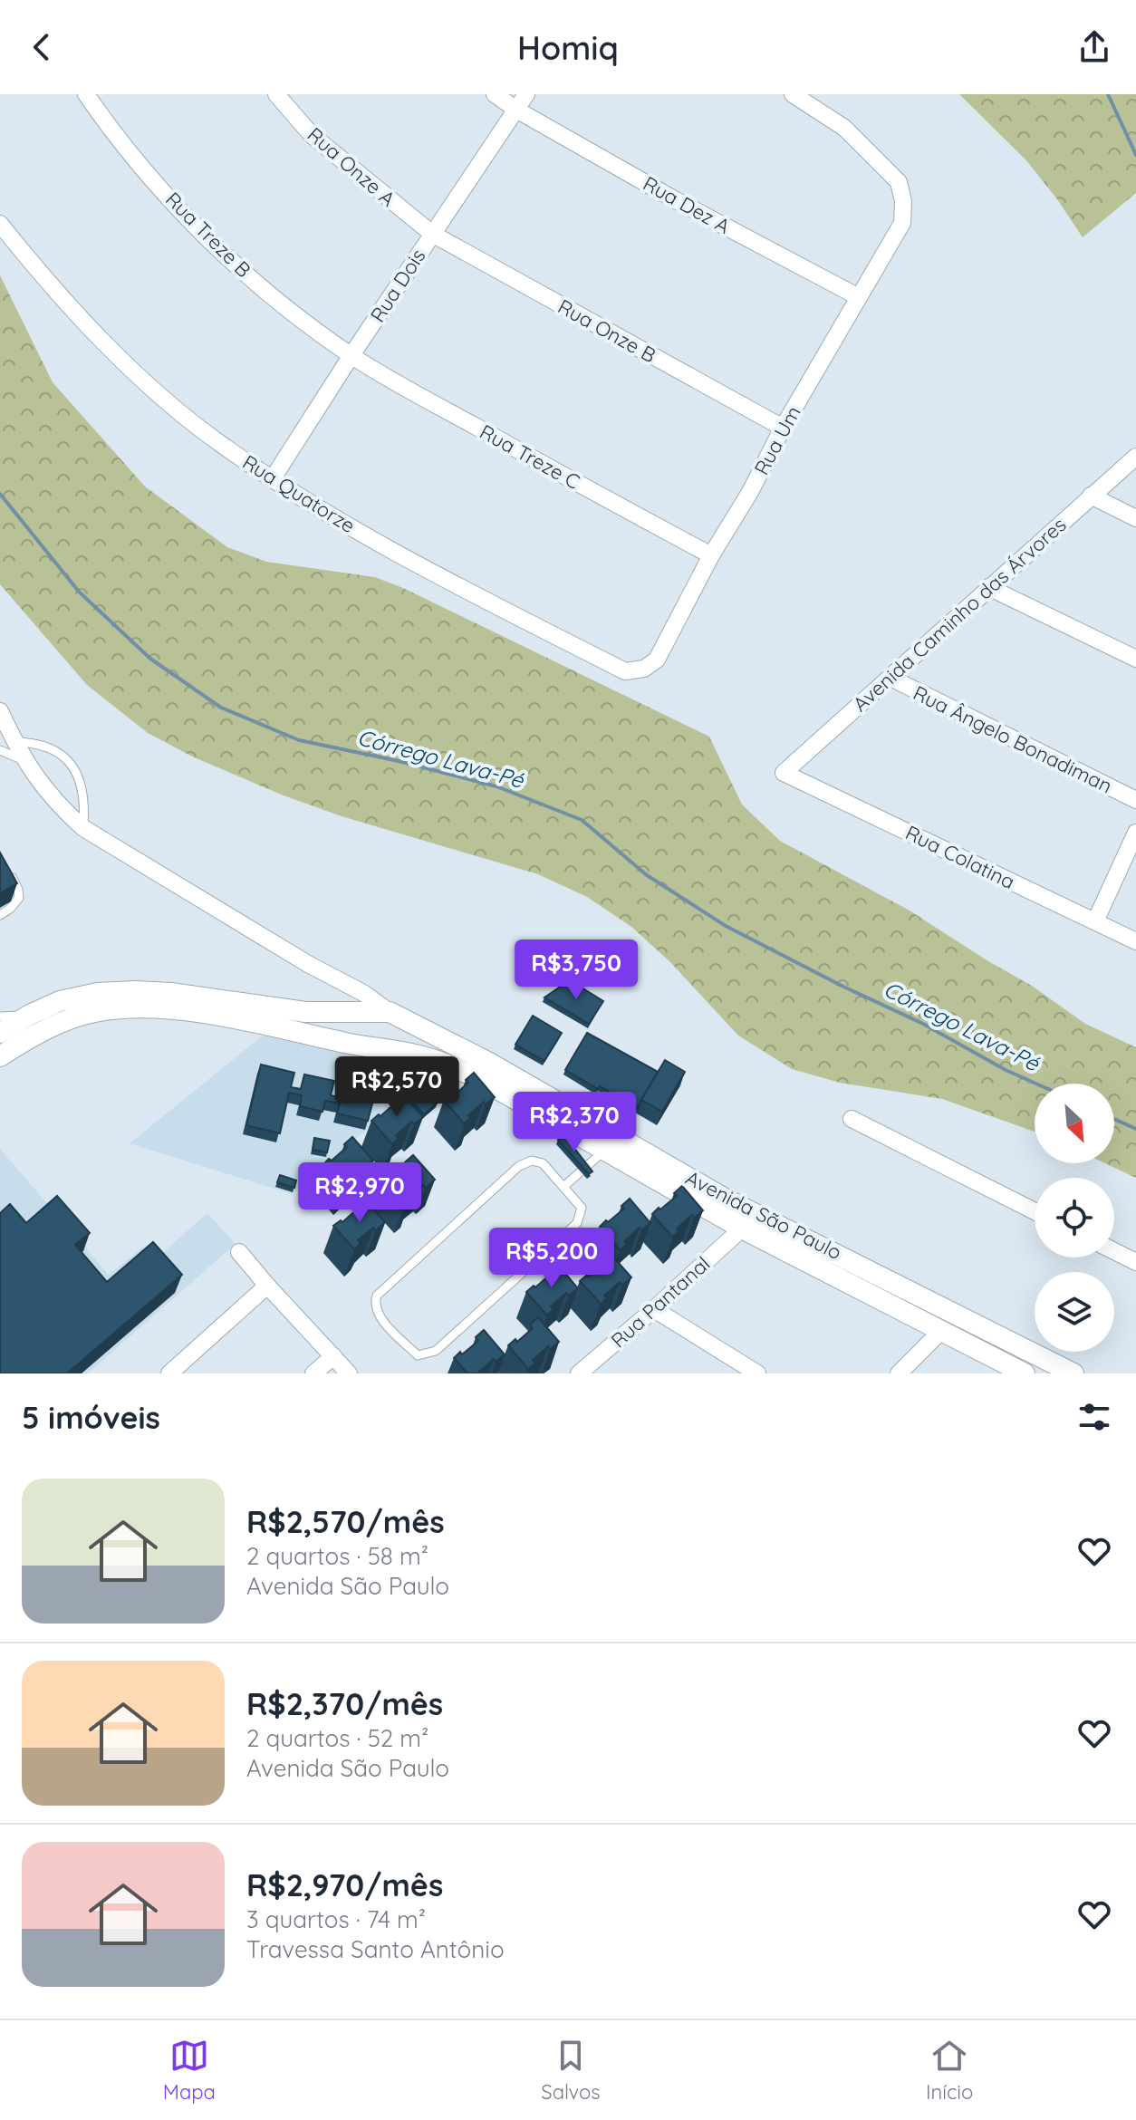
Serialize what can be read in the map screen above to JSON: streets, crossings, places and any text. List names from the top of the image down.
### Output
{
  "streets": {
    "street": [
      "Rua Onze A",
      "Rua Dez A",
      "Rua Treze B",
      "Rua Dois",
      "Rua Onze B",
      "Rua Um",
      "Rua Treze C",
      "Rua Quatorze",
      "Avenida Caminho das Árvores",
      "Rua Ângelo Bonadiman",
      "Rua Colatina",
      "Avenida São Paulo",
      "Rua Pantanal"
    ]
  },
  "crossings": [
    ["Rua Onze A", "Rua Dois"],
    ["Rua Onze A", "Rua Onze B"],
    ["Rua Dez A", "Rua Dois"],
    ["Rua Dez A", "Rua Um"],
    ["Rua Treze B", "Rua Dois"],
    ["Rua Treze B", "Rua Treze C"],
    ["Rua Dois", "Rua Onze B"],
    ["Rua Dois", "Rua Treze C"],
    ["Rua Dois", "Rua Quatorze"],
    ["Rua Onze B", "Rua Um"],
    ["Rua Um", "Rua Treze C"],
    ["Rua Um", "Rua Quatorze"],
    ["Avenida Caminho das Árvores", "Rua Ângelo Bonadiman"],
    ["Avenida Caminho das Árvores", "Rua Colatina"],
    ["Avenida São Paulo", "Rua Pantanal"]
  ],
  "water": ["Córrego Lava-Pé"],
  "north": "bottom right",
  "page": {
    "header": "Homiq",
    "price": [
      "R$3,750",
      "R$2,570",
      "R$2,370",
      "R$2,970",
      "R$5,200"
    ],
    "heading": "5 imóveis",
    "list": [
      {
        "name": "R$2,570/mês",
        "note": "2 quartos · 58 m² · Avenida São Paulo"
      },
      {
        "name": "R$2,370/mês",
        "note": "2 quartos · 52 m² · Avenida São Paulo"
      },
      {
        "name": "R$2,970/mês",
        "note": "3 quartos · 74 m² · Travessa Santo Antônio"
      }
    ],
    "tabs": ["Mapa", "Salvos", "Início"]
  }
}
